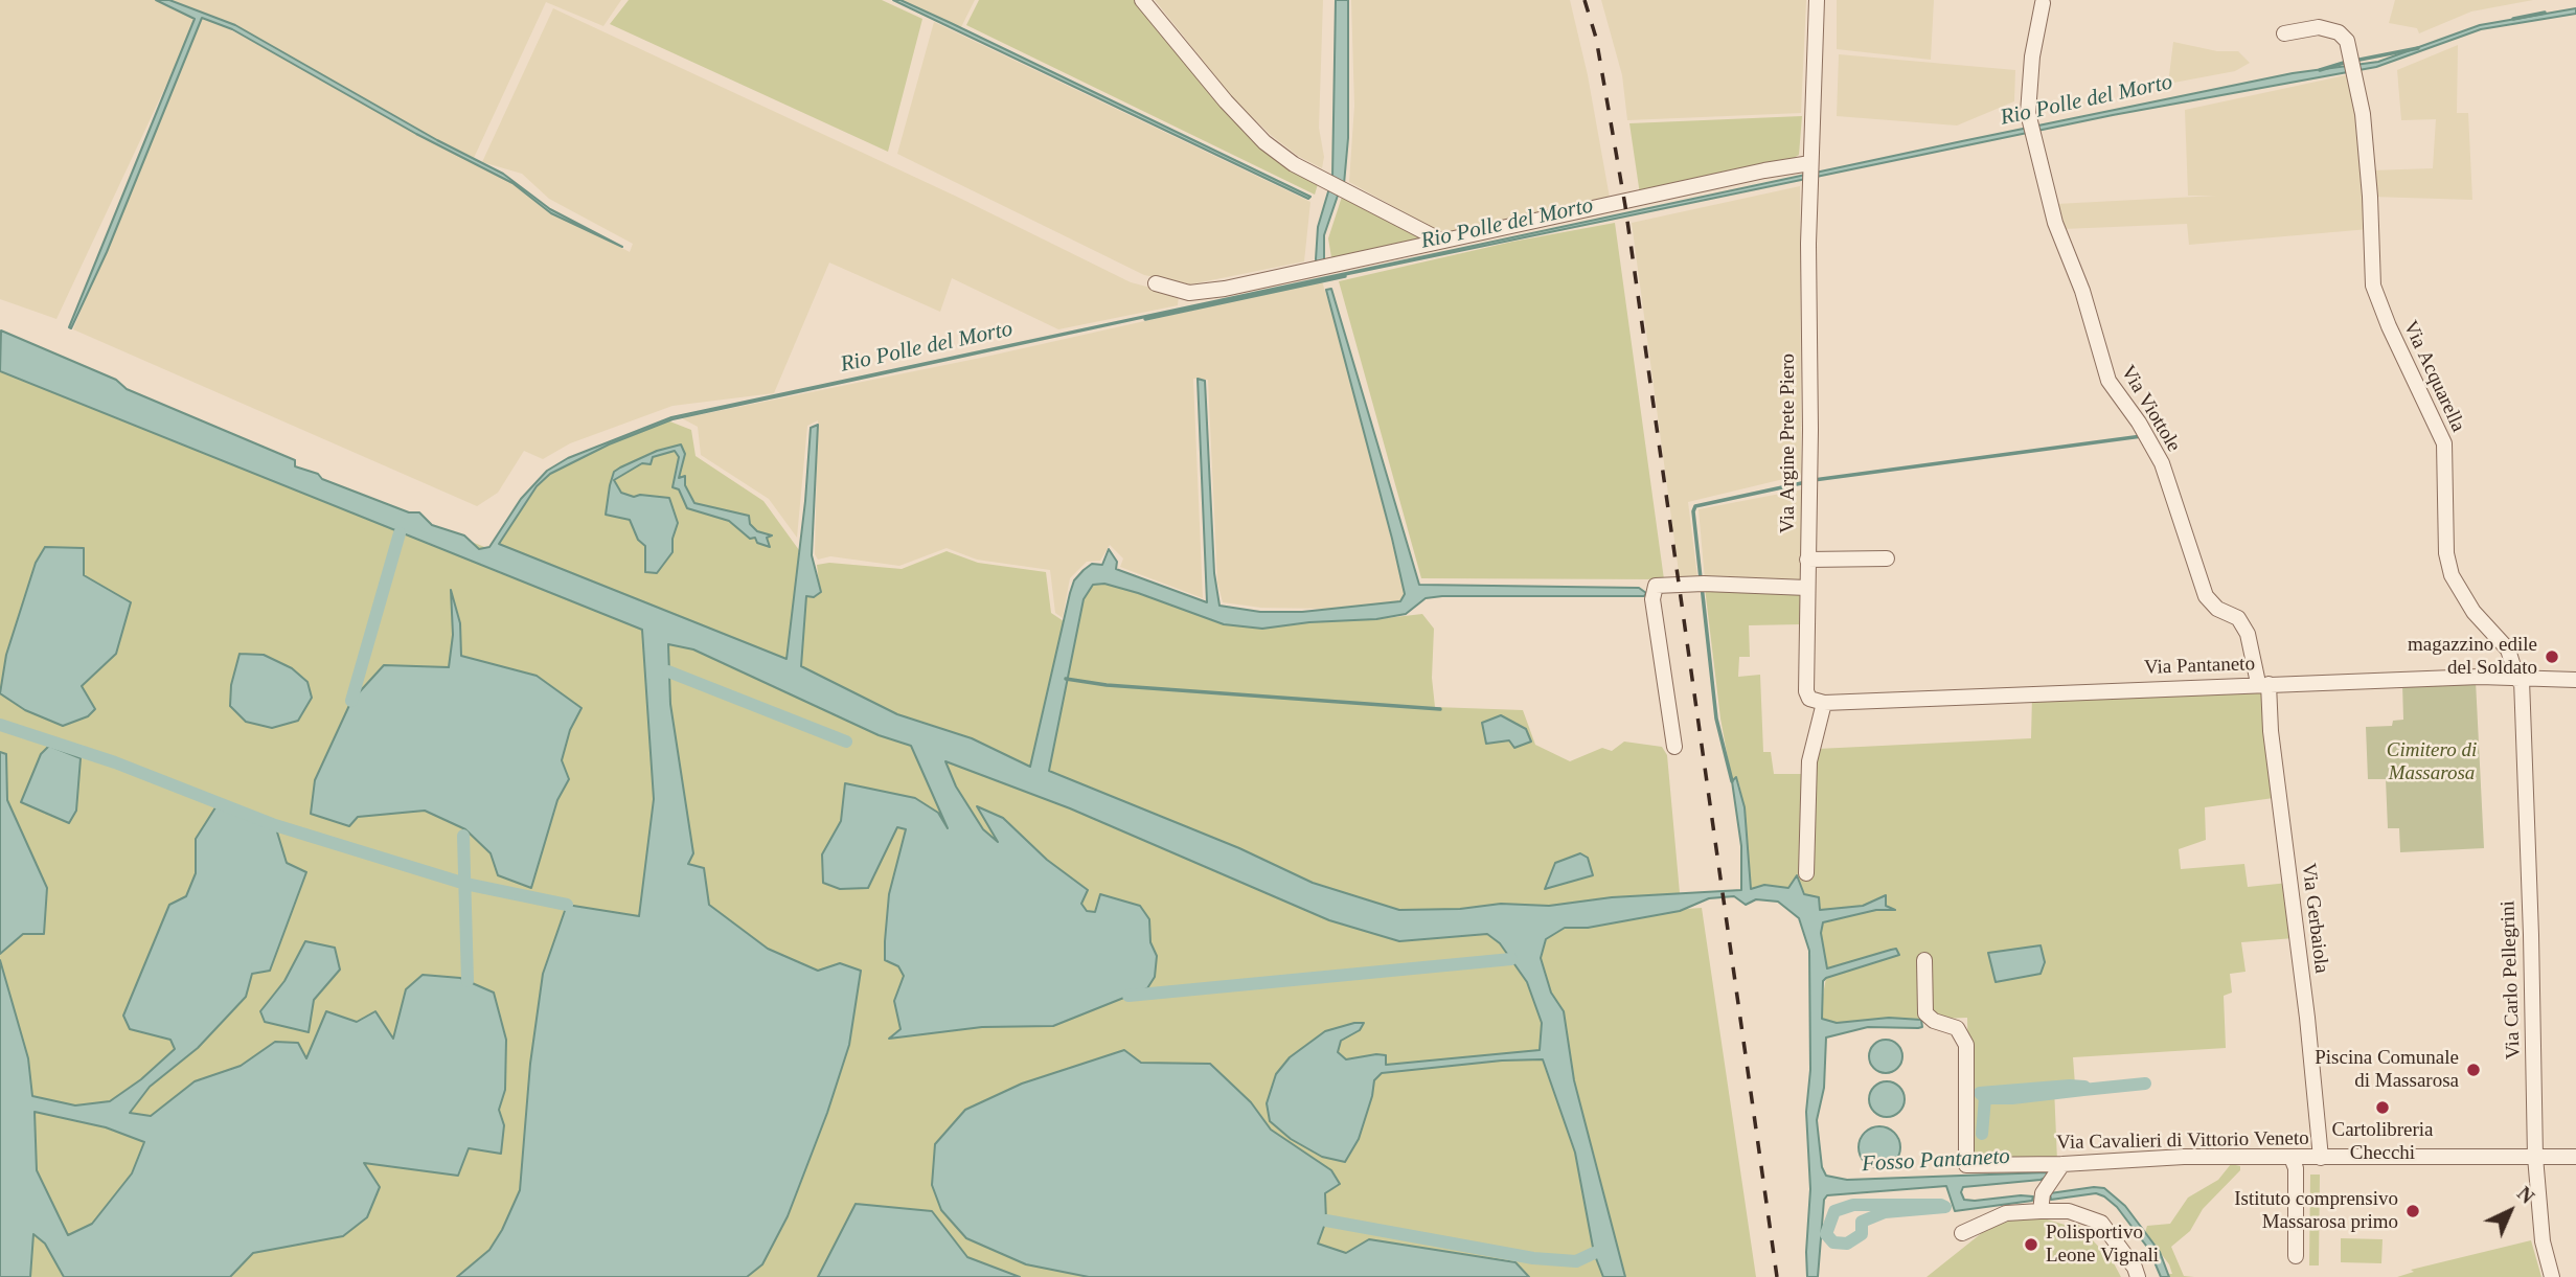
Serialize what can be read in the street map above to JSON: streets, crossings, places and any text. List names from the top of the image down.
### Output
{
  "streets": {
    "street": [
      "Via Acquarella",
      "Via Viottole",
      "Via Argine Prete Piero",
      "Via Pantaneto",
      "Via Gerbaiola",
      "Via Carlo Pellegrini",
      "Via Cavalieri di Vittorio Veneto"
    ]
  },
  "crossings": [
    ["Via Acquarella", "Via Pantaneto"],
    ["Via Acquarella", "Via Carlo Pellegrini"],
    ["Via Viottole", "Via Pantaneto"],
    ["Via Viottole", "Via Gerbaiola"],
    ["Via Argine Prete Piero", "Via Pantaneto"],
    ["Via Pantaneto", "Via Gerbaiola"],
    ["Via Pantaneto", "Via Carlo Pellegrini"],
    ["Via Gerbaiola", "Via Cavalieri di Vittorio Veneto"],
    ["Via Carlo Pellegrini", "Via Cavalieri di Vittorio Veneto"]
  ],
  "water": ["Rio Polle del Morto", "Fosso Pantaneto"],
  "parks": ["Cimitero di Massarosa"],
  "places": [
    "magazzino edile del Soldato",
    "Piscina Comunale di Massarosa",
    "Cartolibreria Checchi",
    "Istituto comprensivo Massarosa primo",
    "Polisportivo Leone Vignali"
  ],
  "north": "top right"
}
